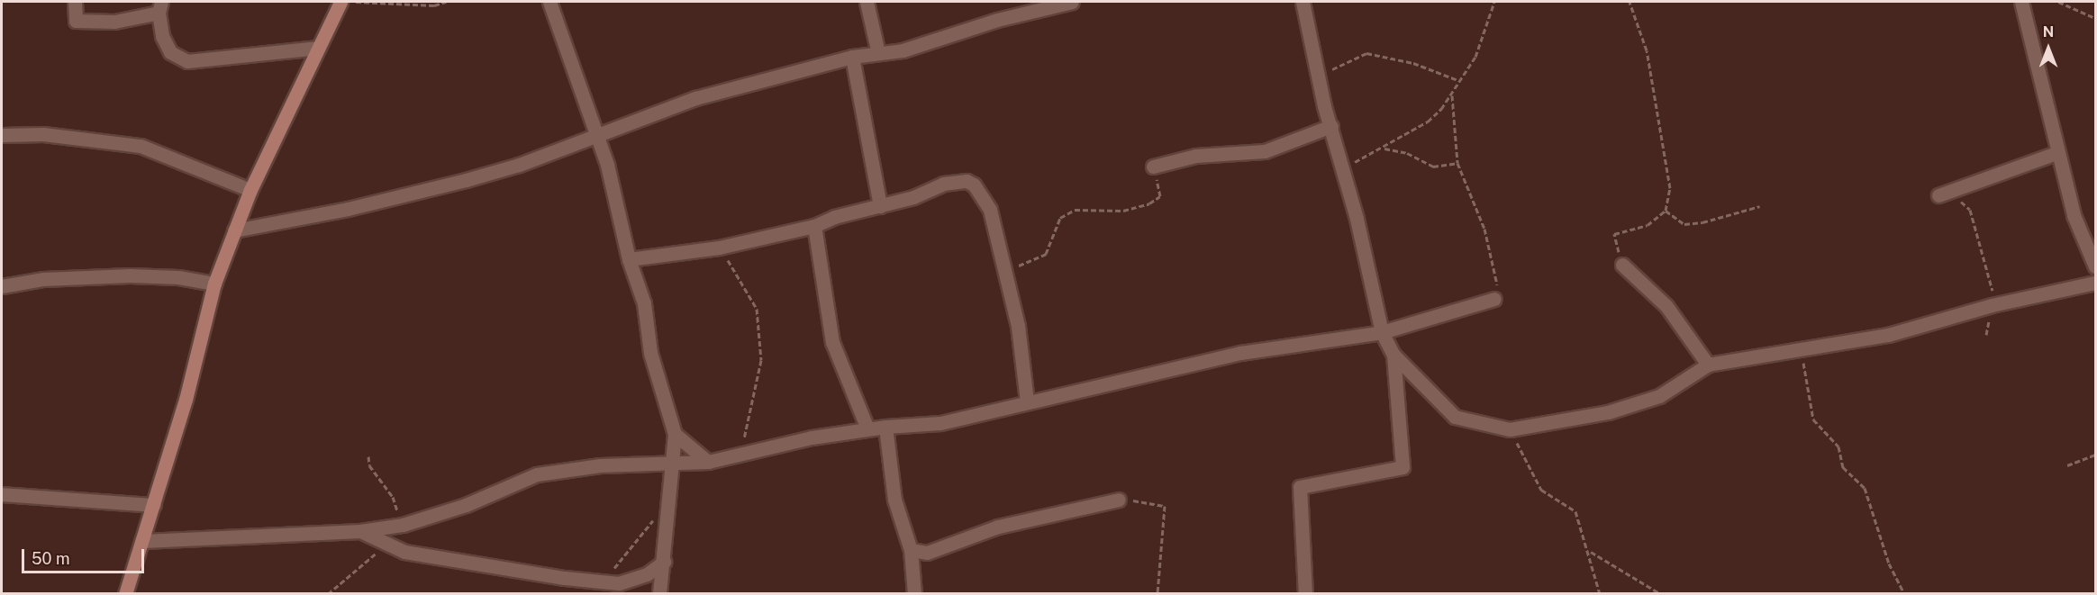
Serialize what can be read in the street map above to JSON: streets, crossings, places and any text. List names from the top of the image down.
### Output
{
  "scale_bar": "50 m",
  "north": "top"
}
